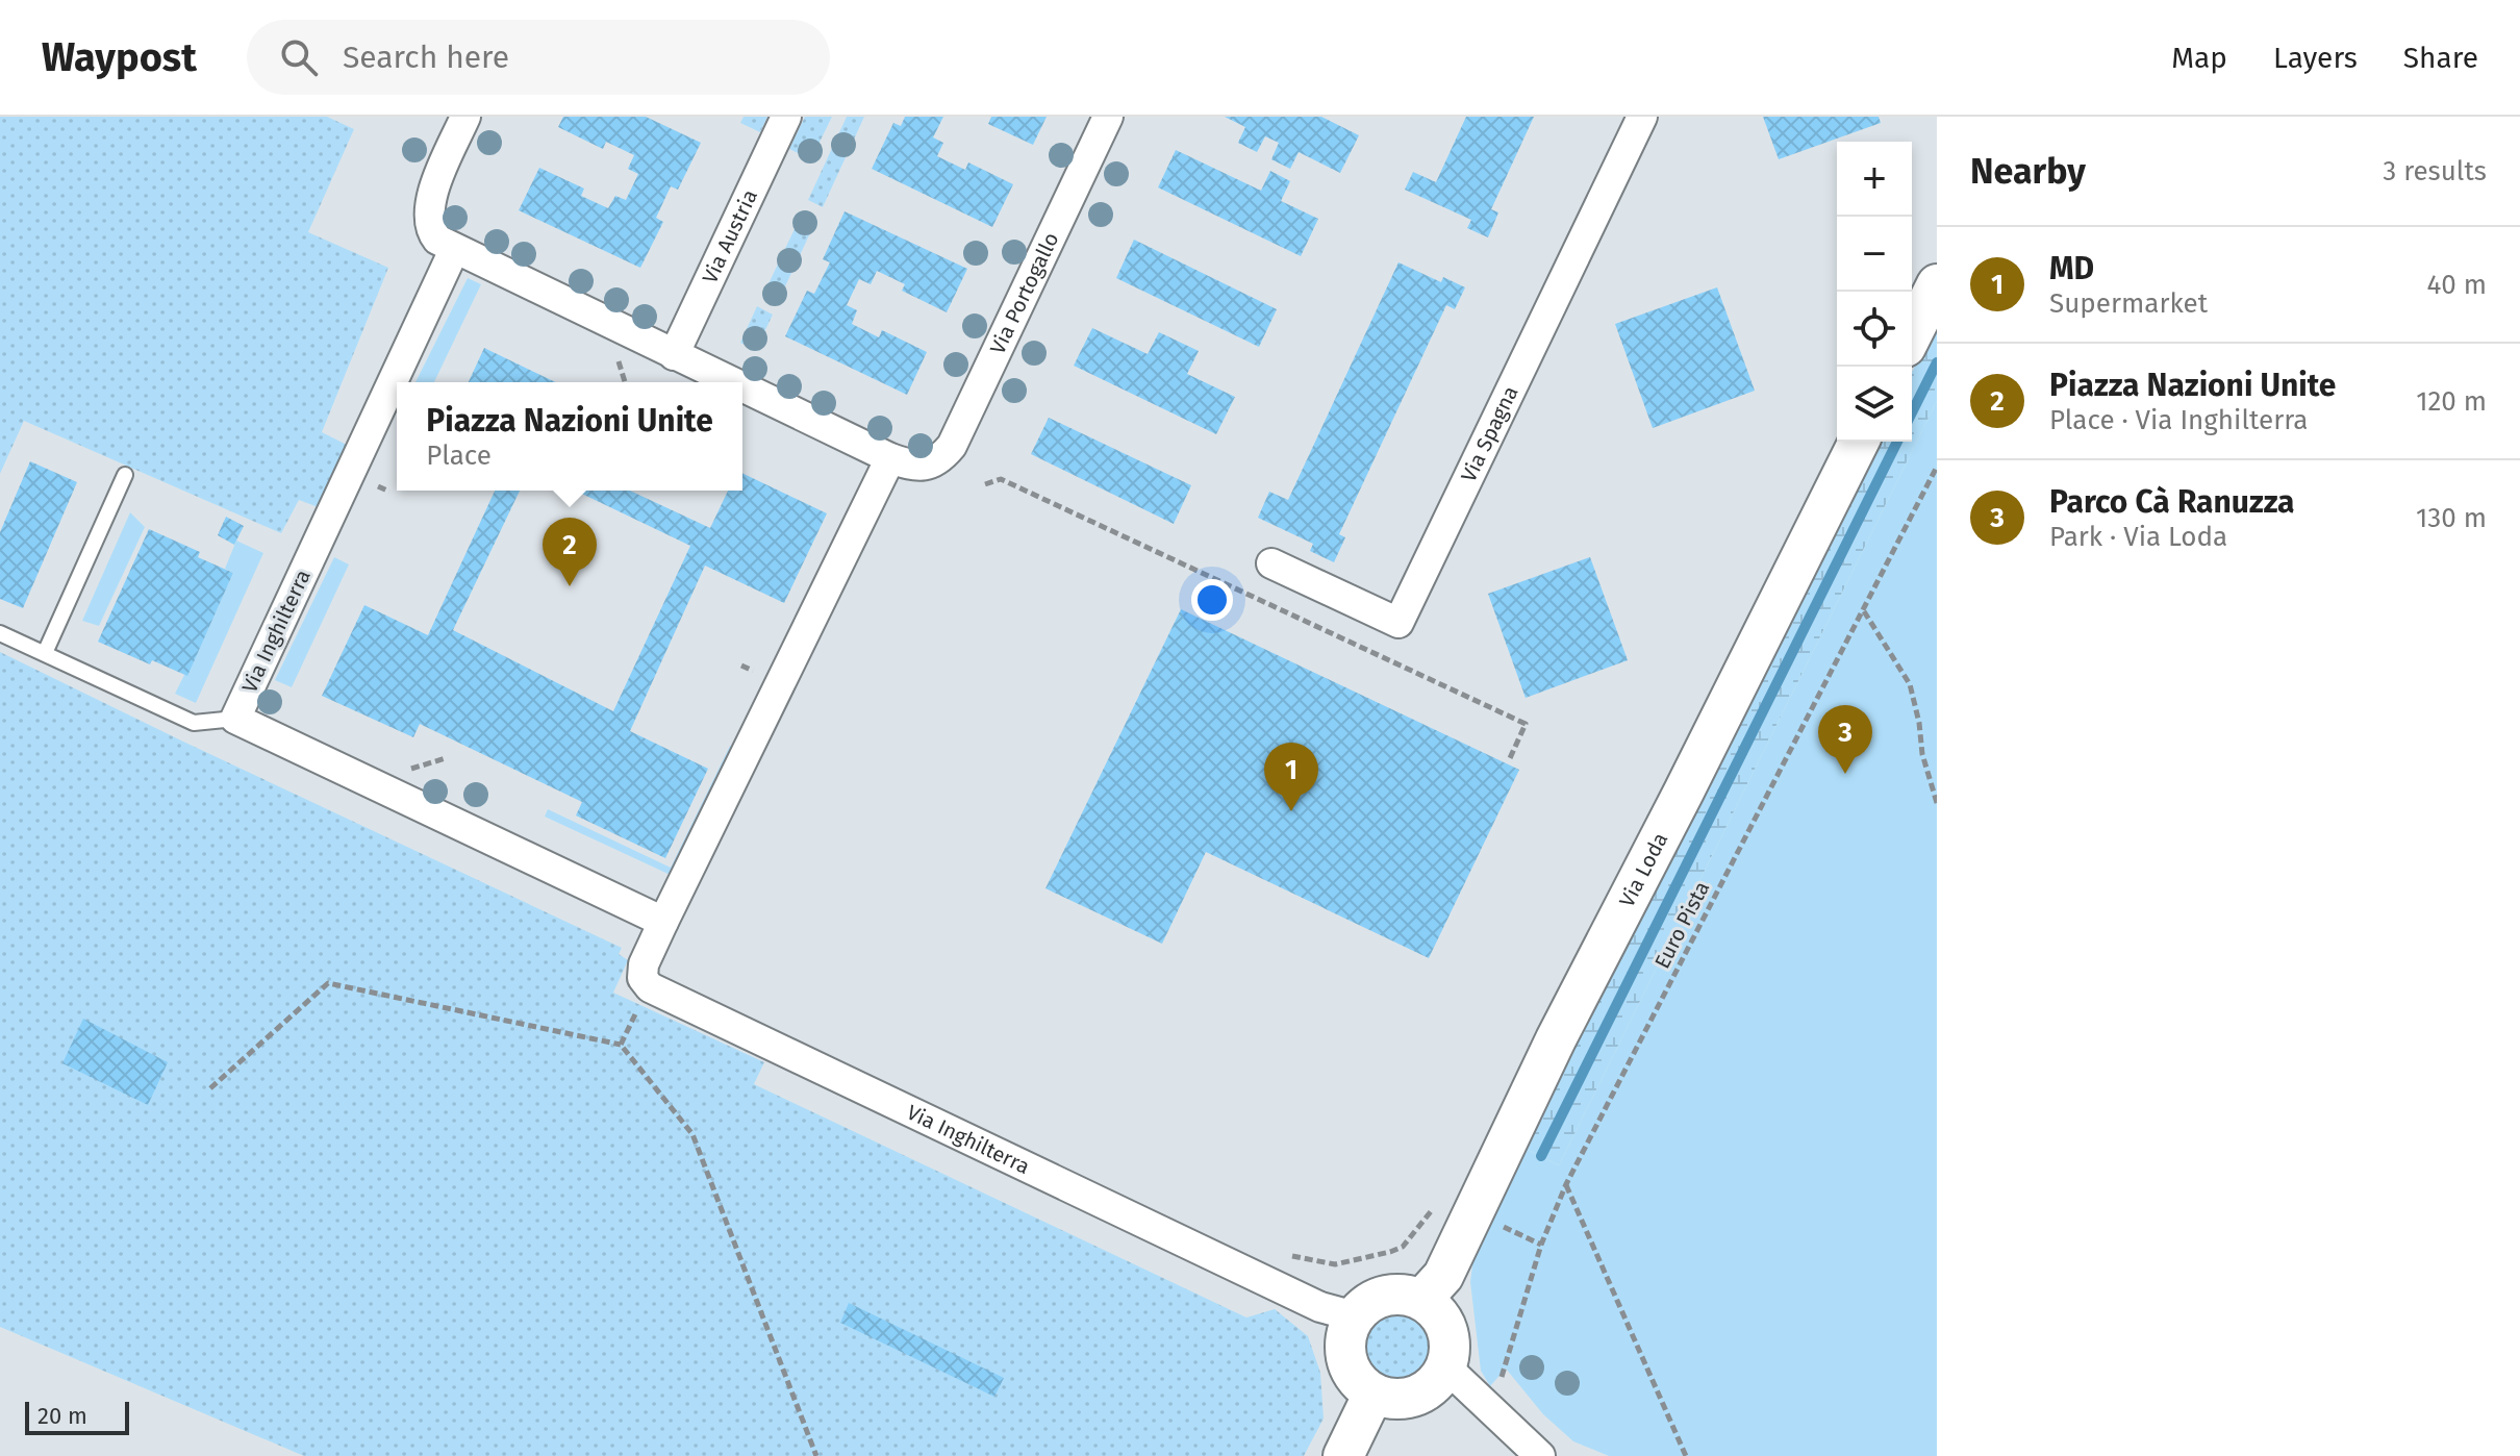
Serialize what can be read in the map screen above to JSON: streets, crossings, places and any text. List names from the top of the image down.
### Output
{
  "streets": {
    "main road": ["Via Loda"],
    "street": [
      "Via Austria",
      "Via Portogallo",
      "Via Spagna",
      "Via Inghilterra"
    ],
    "path": ["Euro Pista"]
  },
  "crossings": [
    ["Via Inghilterra", "Via Loda"]
  ],
  "scale_bar": "20 m",
  "page": {
    "header": "Waypost",
    "search": "Search here",
    "nav": ["Map", "Layers", "Share"],
    "heading": ["Nearby", "3 results"],
    "map_buttons": ["+", "−"],
    "list": [
      {
        "mark": "1",
        "name": "MD",
        "note": "Supermarket",
        "value": "40 m"
      },
      {
        "mark": "2",
        "name": "Piazza Nazioni Unite",
        "note": "Place · Via Inghilterra",
        "value": "120 m"
      },
      {
        "mark": "3",
        "name": "Parco Cà Ranuzza",
        "note": "Park · Via Loda",
        "value": "130 m"
      }
    ],
    "popup": ["Piazza Nazioni Unite", "Place"],
    "pins": ["2", "3", "1"],
    "scale": "20 m"
  }
}
